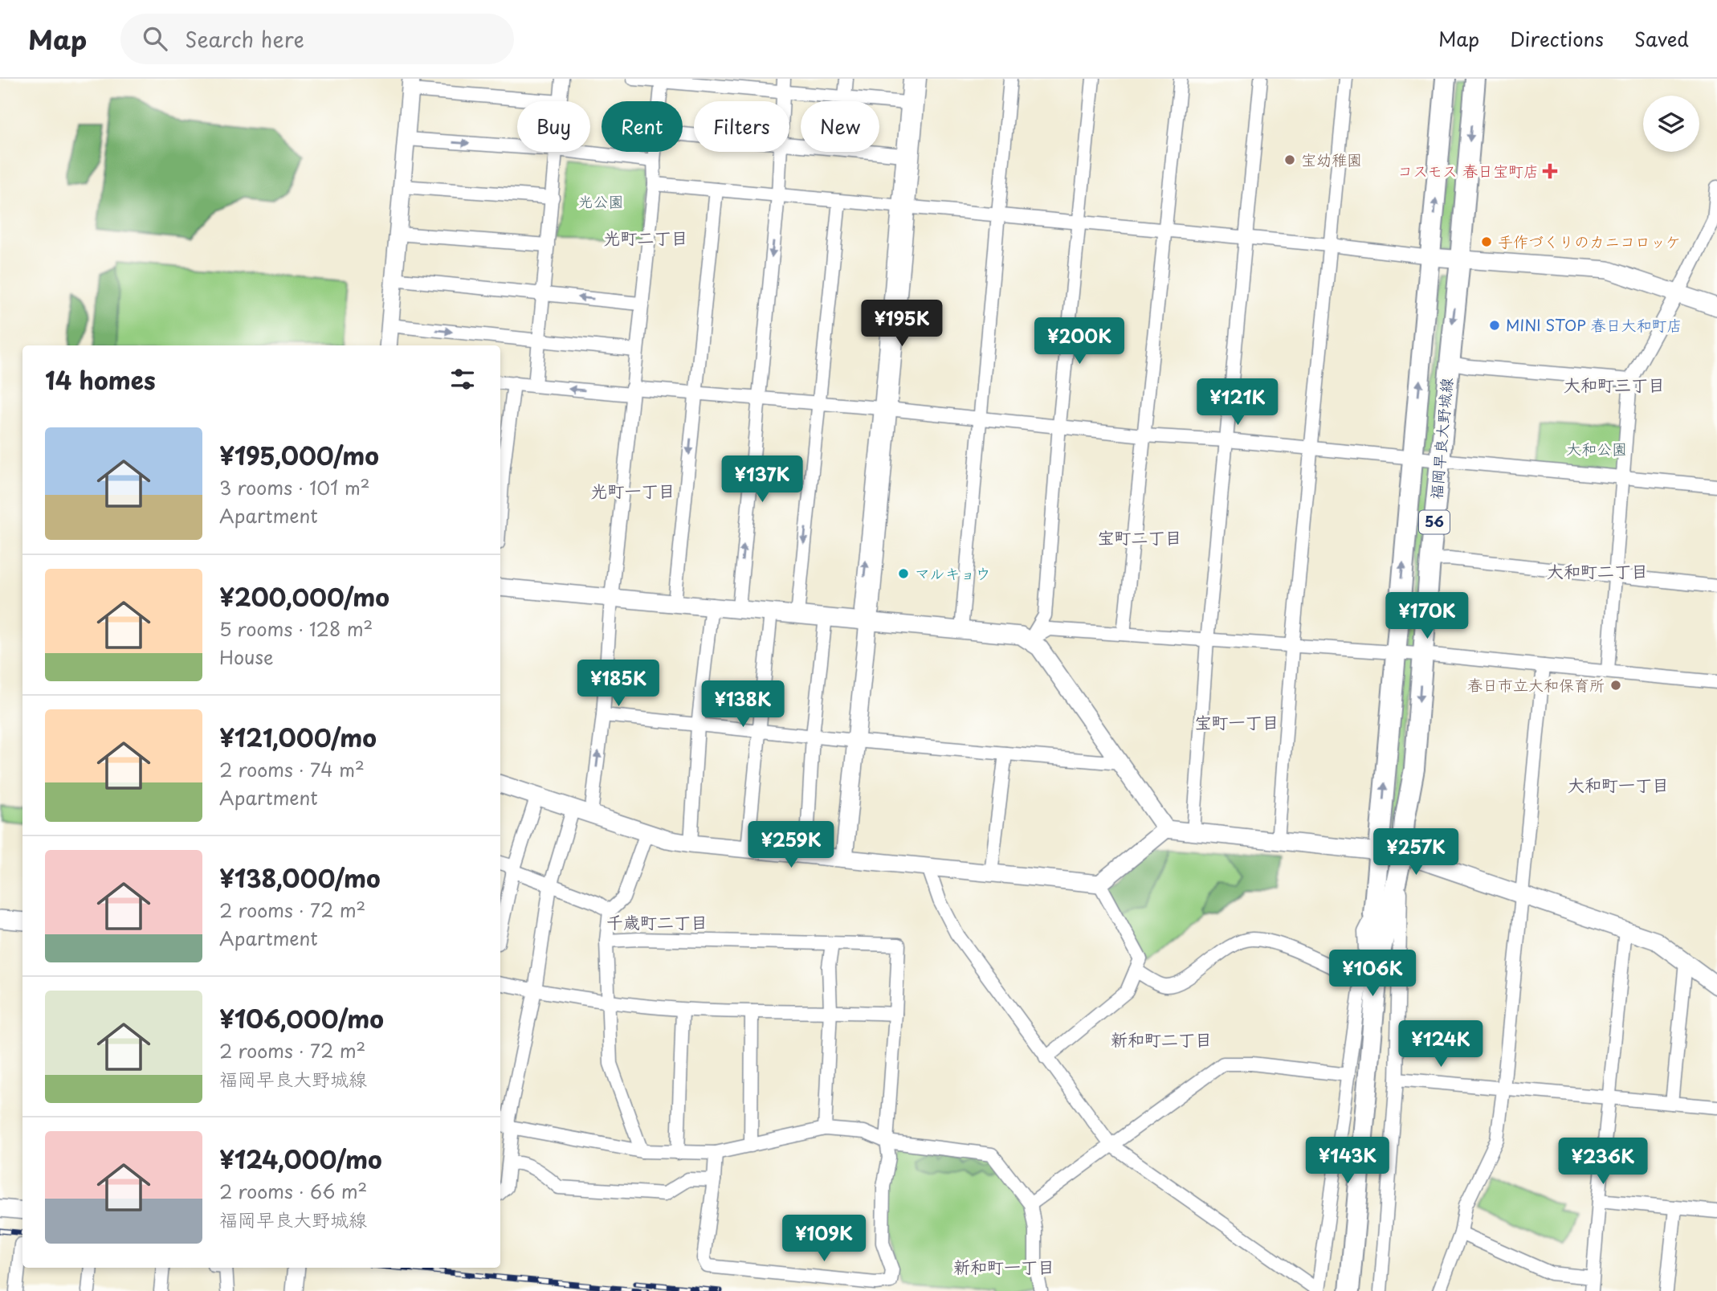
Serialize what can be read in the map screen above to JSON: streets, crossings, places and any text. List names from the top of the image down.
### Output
{
  "streets": {
    "main road": ["福岡早良大野城線", "56"]
  },
  "districts": [
    "光町二丁目",
    "大和町三丁目",
    "光町一丁目",
    "宝町二丁目",
    "大和町二丁目",
    "宝町一丁目",
    "大和町一丁目",
    "千歳町二丁目",
    "新和町二丁目",
    "新和町一丁目"
  ],
  "parks": ["光公園", "大和公園"],
  "places": {
    "other": [
      "宝幼稚園",
      "手作づくりのカニコロッケ",
      "MINI STOP 春日大和町店",
      "マルキョウ",
      "春日市立大和保育所"
    ],
    "health": ["コスモス 春日宝町店"]
  },
  "page": {
    "header": "Map",
    "search": "Search here",
    "nav": ["Map", "Directions", "Saved"],
    "chip": [
      "Buy",
      "Rent",
      "Filters",
      "New"
    ],
    "price": [
      "¥195K",
      "¥200K",
      "¥121K",
      "¥137K",
      "¥170K",
      "¥185K",
      "¥138K",
      "¥259K",
      "¥257K",
      "¥106K",
      "¥124K",
      "¥143K",
      "¥236K",
      "¥109K"
    ],
    "heading": "14 homes",
    "list": [
      {
        "name": "¥195,000/mo",
        "note": "3 rooms · 101 m² · Apartment"
      },
      {
        "name": "¥200,000/mo",
        "note": "5 rooms · 128 m² · House"
      },
      {
        "name": "¥121,000/mo",
        "note": "2 rooms · 74 m² · Apartment"
      },
      {
        "name": "¥138,000/mo",
        "note": "2 rooms · 72 m² · Apartment"
      },
      {
        "name": "¥106,000/mo",
        "note": "2 rooms · 72 m² · 福岡早良大野城線"
      },
      {
        "name": "¥124,000/mo",
        "note": "2 rooms · 66 m² · 福岡早良大野城線"
      }
    ]
  }
}
